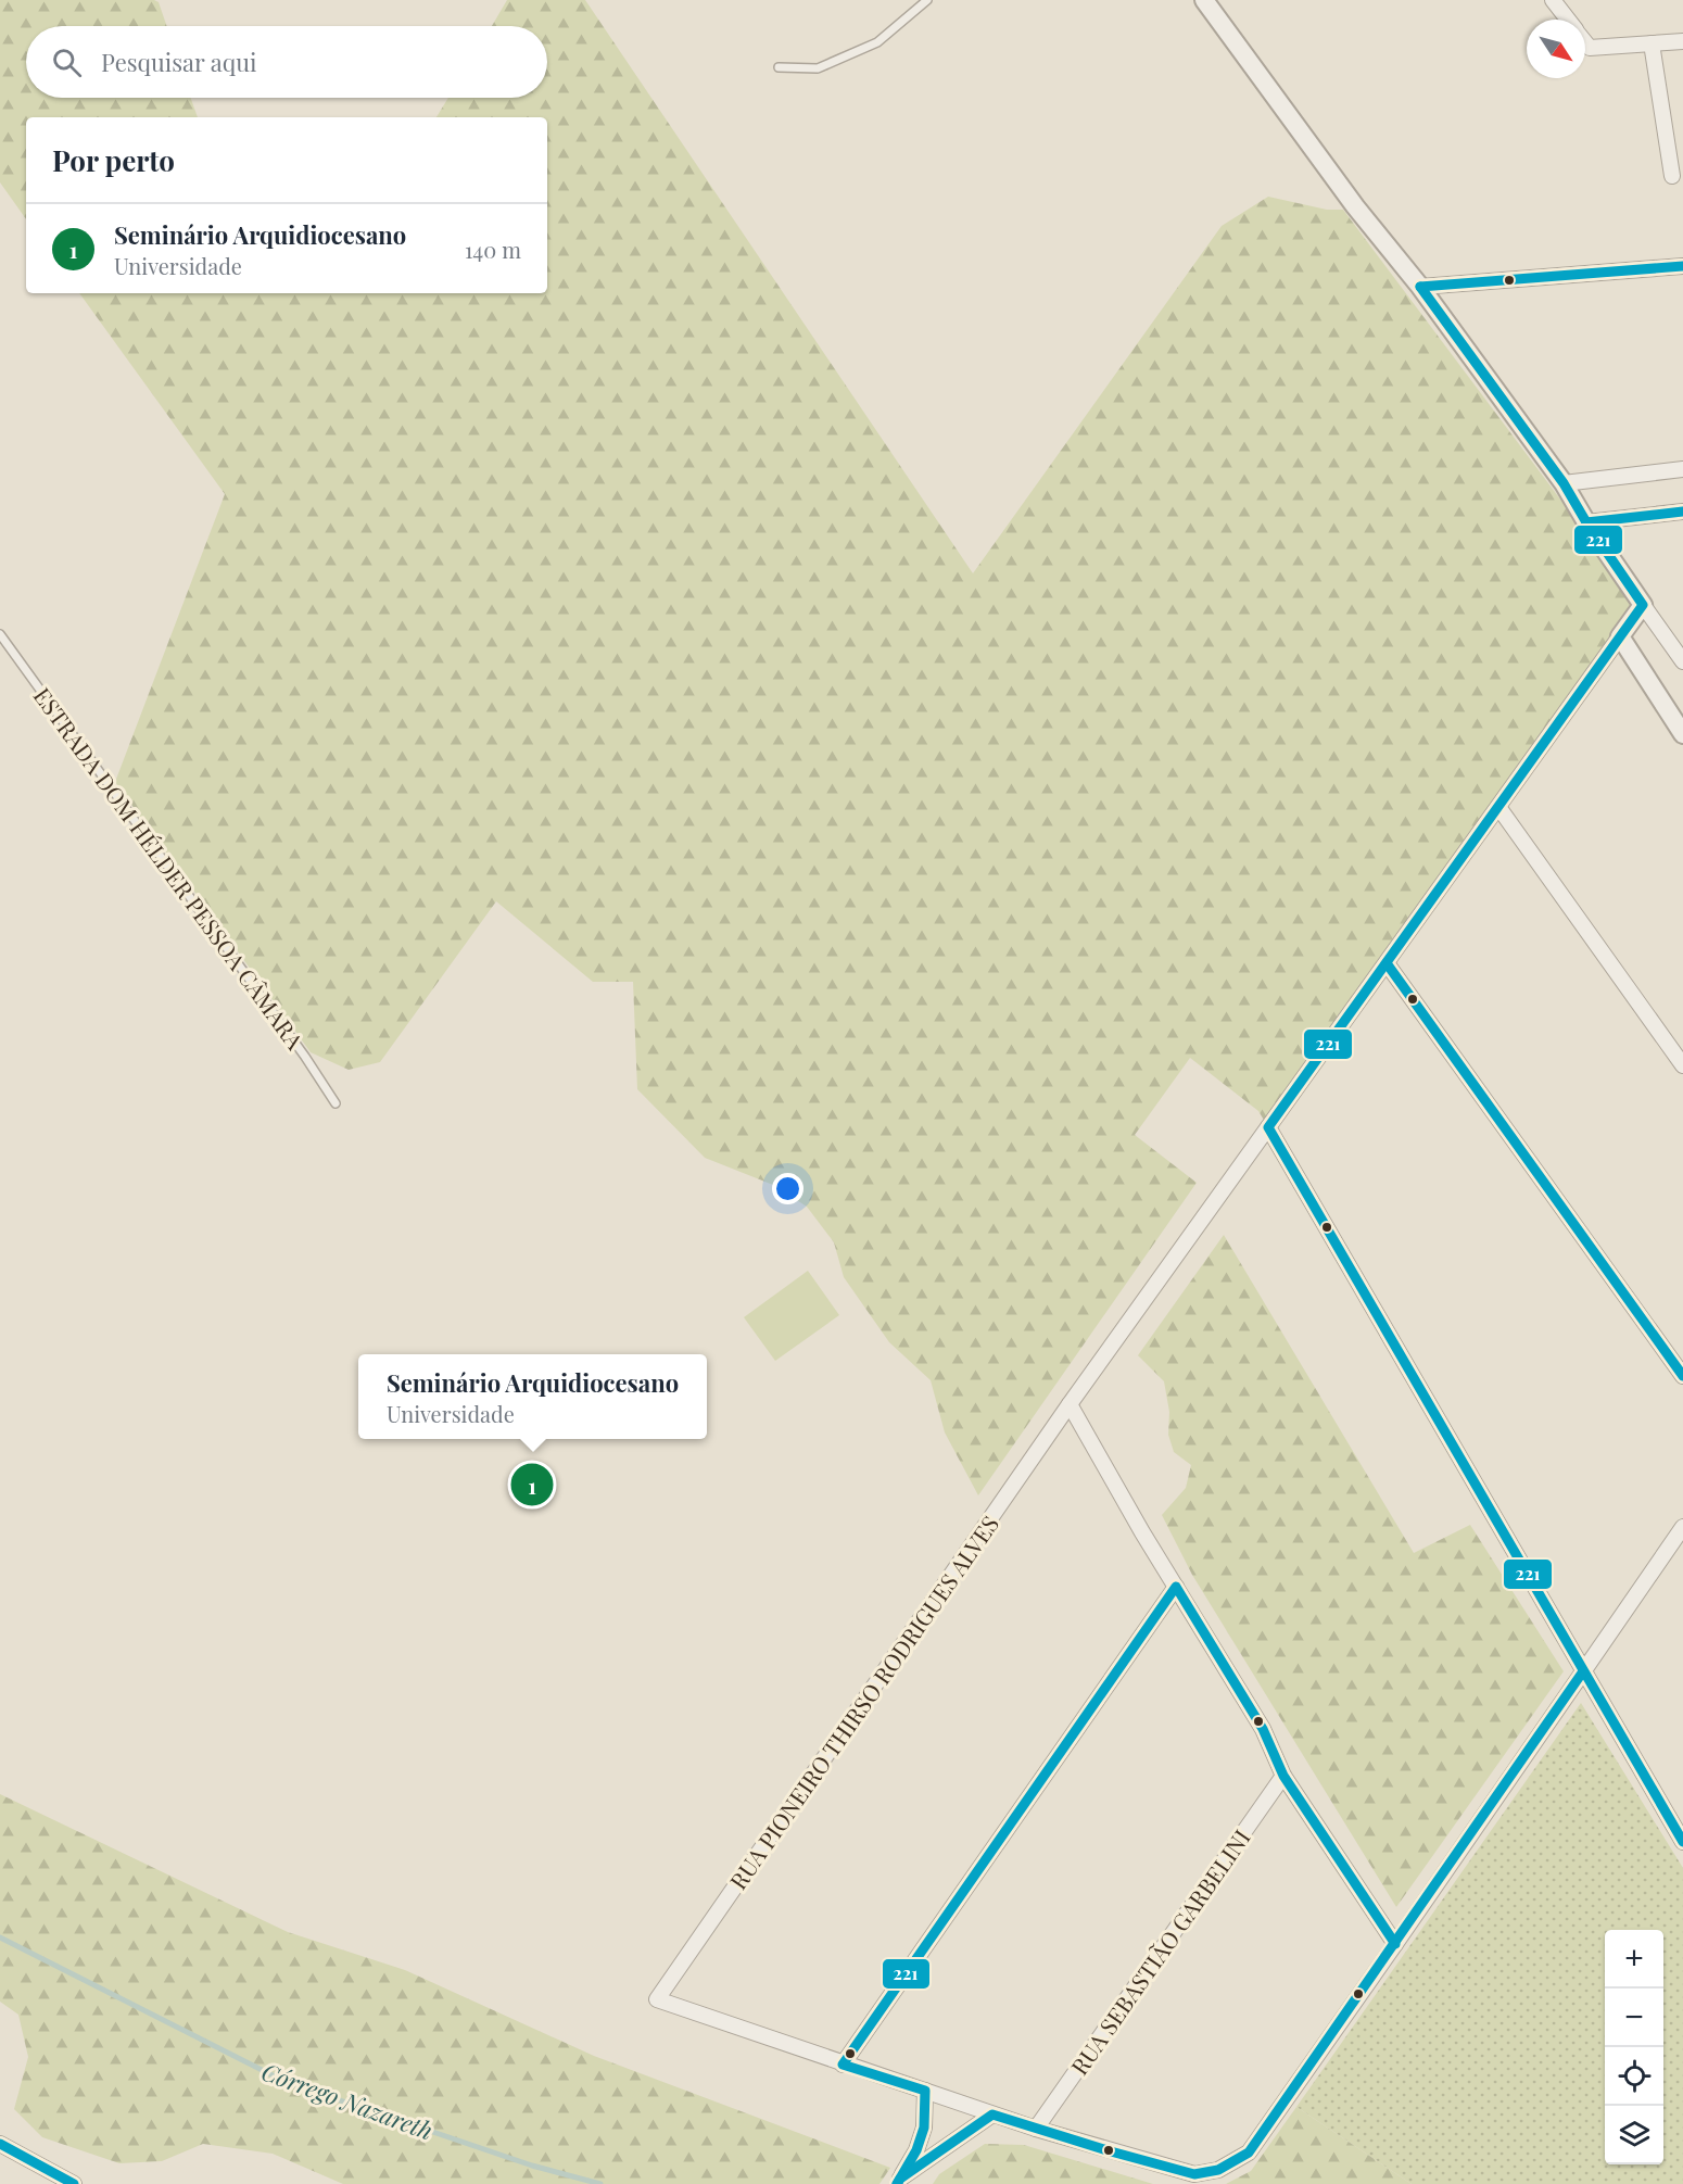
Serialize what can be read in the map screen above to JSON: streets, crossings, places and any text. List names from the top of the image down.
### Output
{
  "streets": {
    "street": ["RUA PIONEIRO THIRSO RODRIGUES ALVES", "RUA SEBASTIÃO GARBELINI"],
    "lane": ["ESTRADA DOM HÉLDER PESSOA CÂMARA"]
  },
  "water": ["Córrego Nazareth"],
  "lines": ["transit line 221"],
  "north": "bottom right",
  "page": {
    "search": "Pesquisar aqui",
    "heading": "Por perto",
    "list": [
      {
        "mark": "1",
        "name": "Seminário Arquidiocesano",
        "note": "Universidade",
        "value": "140 m"
      }
    ],
    "popup": ["Seminário Arquidiocesano", "Universidade"],
    "pins": "1",
    "map_buttons": ["+", "−"]
  }
}
